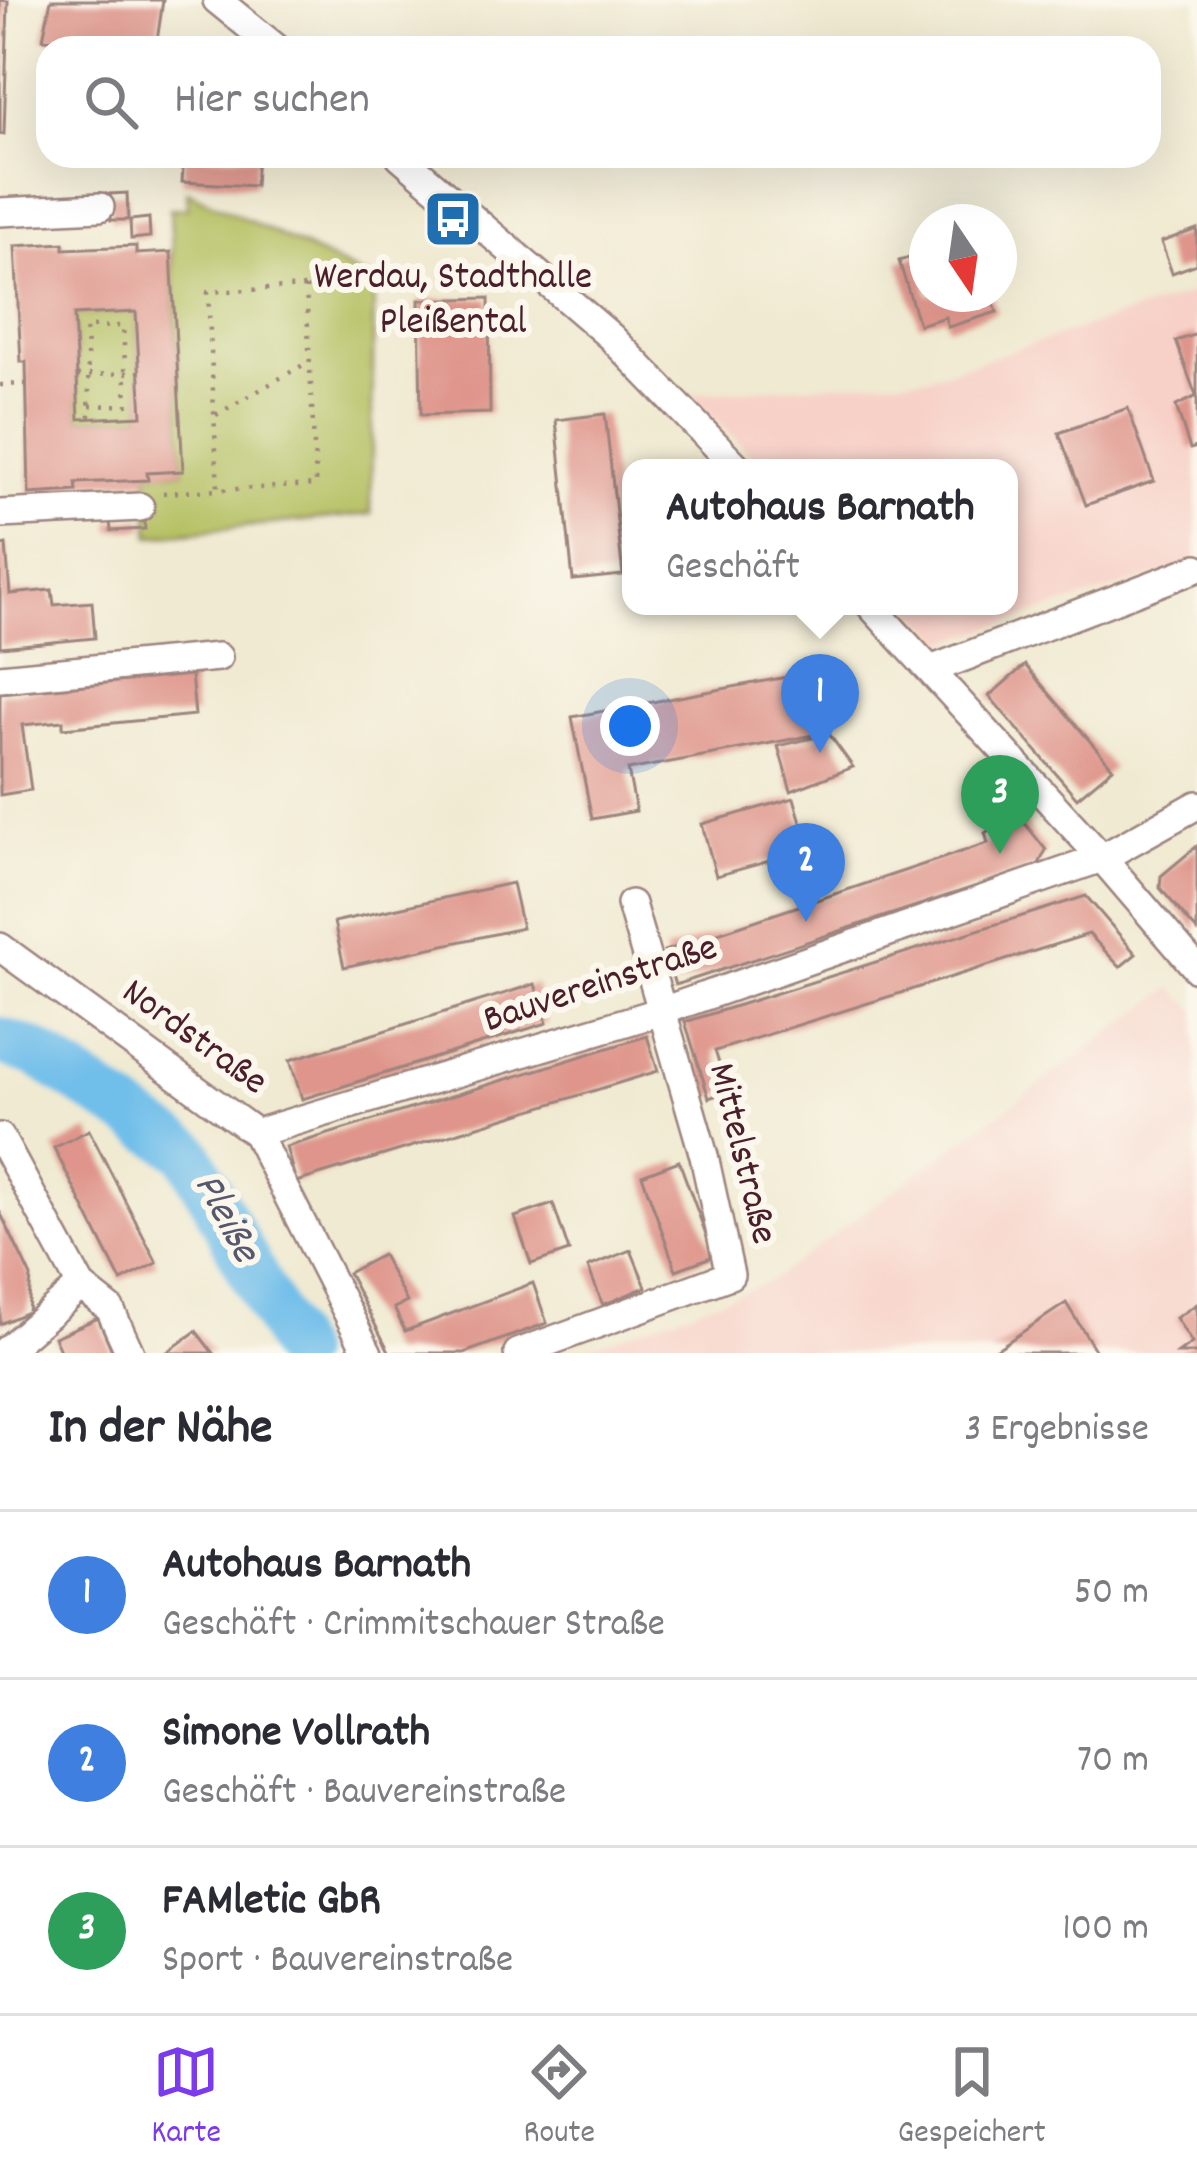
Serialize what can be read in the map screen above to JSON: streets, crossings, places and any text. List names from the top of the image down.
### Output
{
  "streets": {
    "street": ["Bauvereinstraße", "Nordstraße", "Mittelstraße"]
  },
  "crossings": [
    ["Bauvereinstraße", "Nordstraße"],
    ["Bauvereinstraße", "Mittelstraße"]
  ],
  "water": ["Pleiße"],
  "places": {
    "bus stop": ["Werdau, Stadthalle Pleißental"]
  },
  "north": "bottom",
  "page": {
    "search": "Hier suchen",
    "popup": ["Autohaus Barnath", "Geschäft"],
    "pins": ["1", "3", "2"],
    "heading": ["In der Nähe", "3 Ergebnisse"],
    "list": [
      {
        "mark": "1",
        "name": "Autohaus Barnath",
        "note": "Geschäft · Crimmitschauer Straße",
        "value": "50 m"
      },
      {
        "mark": "2",
        "name": "Simone Vollrath",
        "note": "Geschäft · Bauvereinstraße",
        "value": "70 m"
      },
      {
        "mark": "3",
        "name": "FAMletic GbR",
        "note": "Sport · Bauvereinstraße",
        "value": "100 m"
      }
    ],
    "nav": ["Karte", "Route", "Gespeichert"]
  }
}
